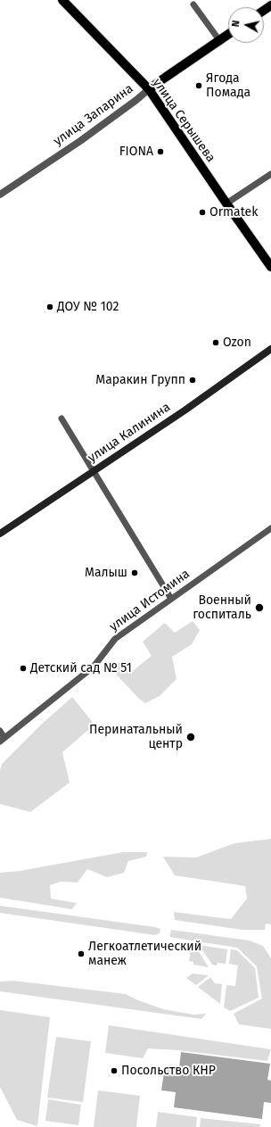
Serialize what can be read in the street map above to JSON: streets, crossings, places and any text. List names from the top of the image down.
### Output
{
  "streets": {
    "main road": ["улица Запарина", "улица Серышева", "улица Калинина"],
    "street": ["улица Истомина"]
  },
  "crossings": [
    ["улица Запарина", "улица Серышева"]
  ],
  "places": [
    "Ягода Помада",
    "FIONA",
    "Ormatek",
    "ДОУ № 102",
    "Ozon",
    "Маракин Групп",
    "Малыш",
    "Военный госпиталь",
    "Детский сад № 51",
    "Перинатальный центр",
    "Легкоатлетический манеж",
    "Посольство КНР"
  ],
  "north": "left"
}
